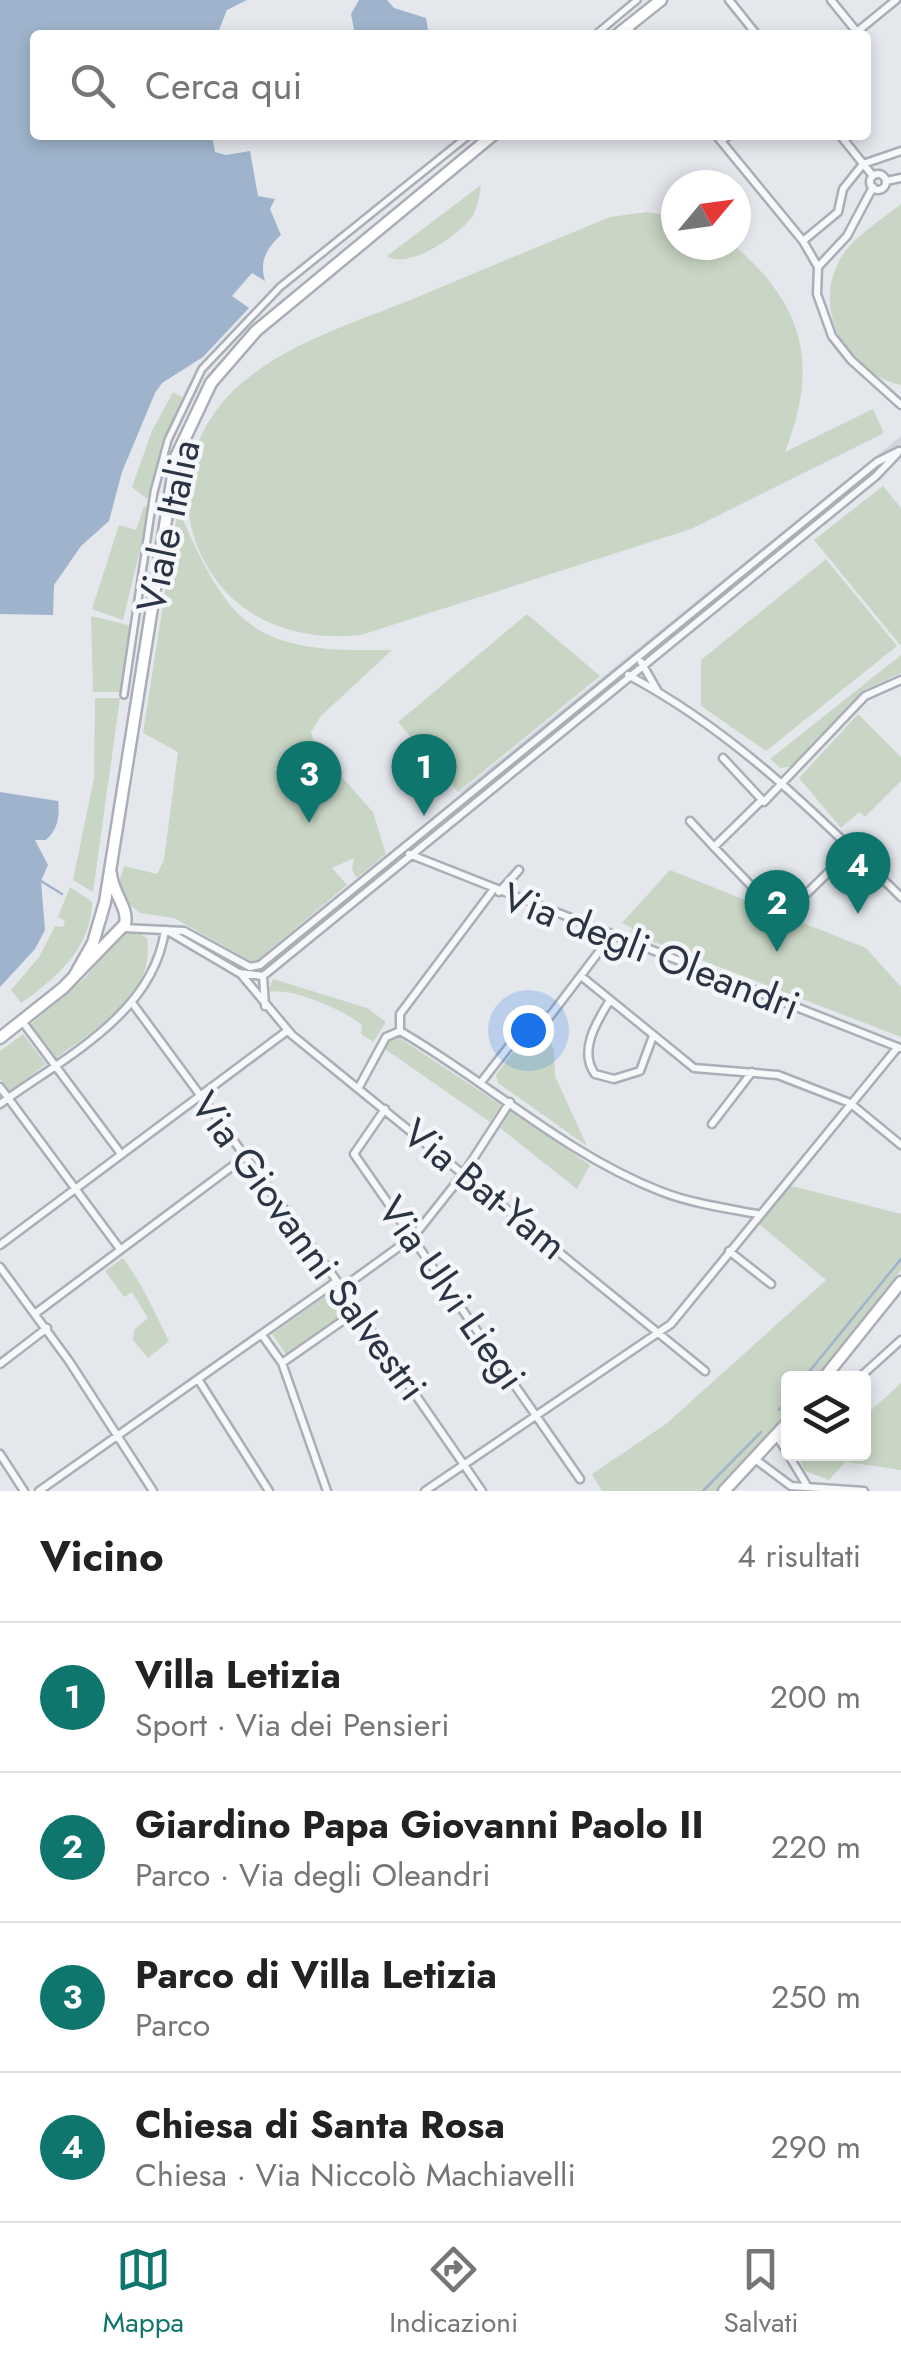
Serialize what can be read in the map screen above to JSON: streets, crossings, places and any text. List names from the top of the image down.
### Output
{
  "streets": {
    "main road": ["Viale Italia"],
    "street": [
      "Via degli Oleandri",
      "Via Bat-Yam",
      "Via Giovanni Salvestri",
      "Via Ulvi Liegi"
    ]
  },
  "crossings": [
    ["Via Bat-Yam", "Via Ulvi Liegi"]
  ],
  "north": "top right",
  "page": {
    "search": "Cerca qui",
    "pins": [
      "1",
      "3",
      "4",
      "2"
    ],
    "heading": ["Vicino", "4 risultati"],
    "list": [
      {
        "mark": "1",
        "name": "Villa Letizia",
        "note": "Sport · Via dei Pensieri",
        "value": "200 m"
      },
      {
        "mark": "2",
        "name": "Giardino Papa Giovanni Paolo II",
        "note": "Parco · Via degli Oleandri",
        "value": "220 m"
      },
      {
        "mark": "3",
        "name": "Parco di Villa Letizia",
        "note": "Parco",
        "value": "250 m"
      },
      {
        "mark": "4",
        "name": "Chiesa di Santa Rosa",
        "note": "Chiesa · Via Niccolò Machiavelli",
        "value": "290 m"
      }
    ],
    "nav": ["Mappa", "Indicazioni", "Salvati"]
  }
}
